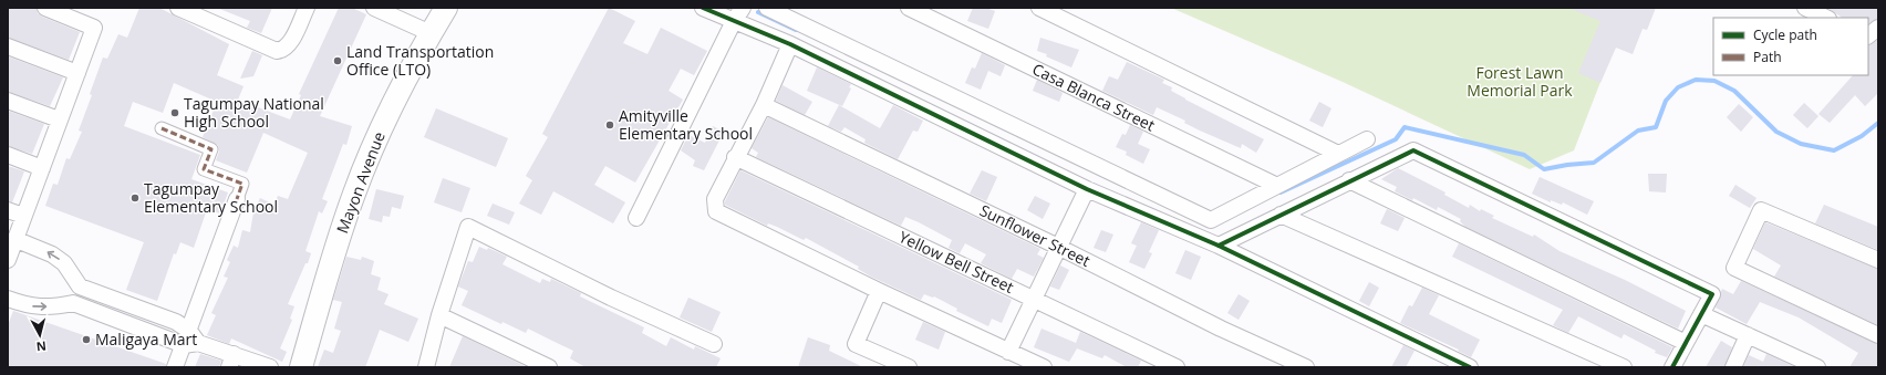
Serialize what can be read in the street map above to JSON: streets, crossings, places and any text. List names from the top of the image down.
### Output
{
  "streets": {
    "main road": ["Mayon Avenue"],
    "street": ["Casa Blanca Street", "Sunflower Street", "Yellow Bell Street"]
  },
  "parks": ["Forest Lawn Memorial Park"],
  "places": [
    "Land Transportation Office (LTO)",
    "Tagumpay National High School",
    "Amityville Elementary School",
    "Tagumpay Elementary School",
    "Maligaya Mart"
  ],
  "legend": ["Cycle path", "Path"],
  "north": "bottom"
}
